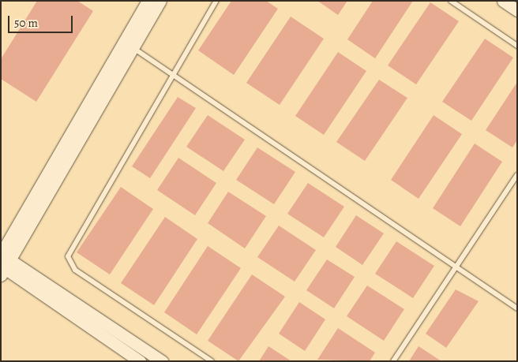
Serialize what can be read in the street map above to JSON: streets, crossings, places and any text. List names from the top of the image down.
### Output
{
  "scale_bar": "50 m"
}
